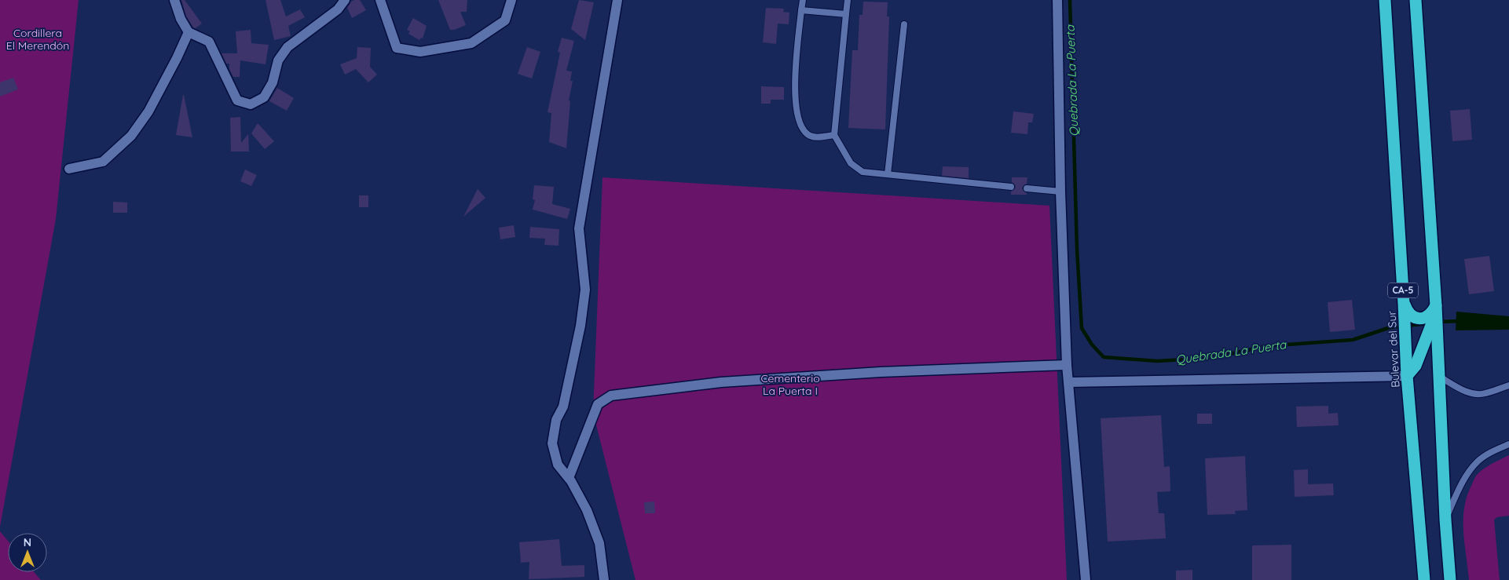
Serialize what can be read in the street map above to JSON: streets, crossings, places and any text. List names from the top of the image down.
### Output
{
  "streets": {
    "highway": ["CA-5", "Bulevar del Sur"]
  },
  "water": ["Quebrada La Puerta"],
  "parks": ["Cordillera El Merendón", "Cementerio La Puerta I"],
  "north": "top"
}
